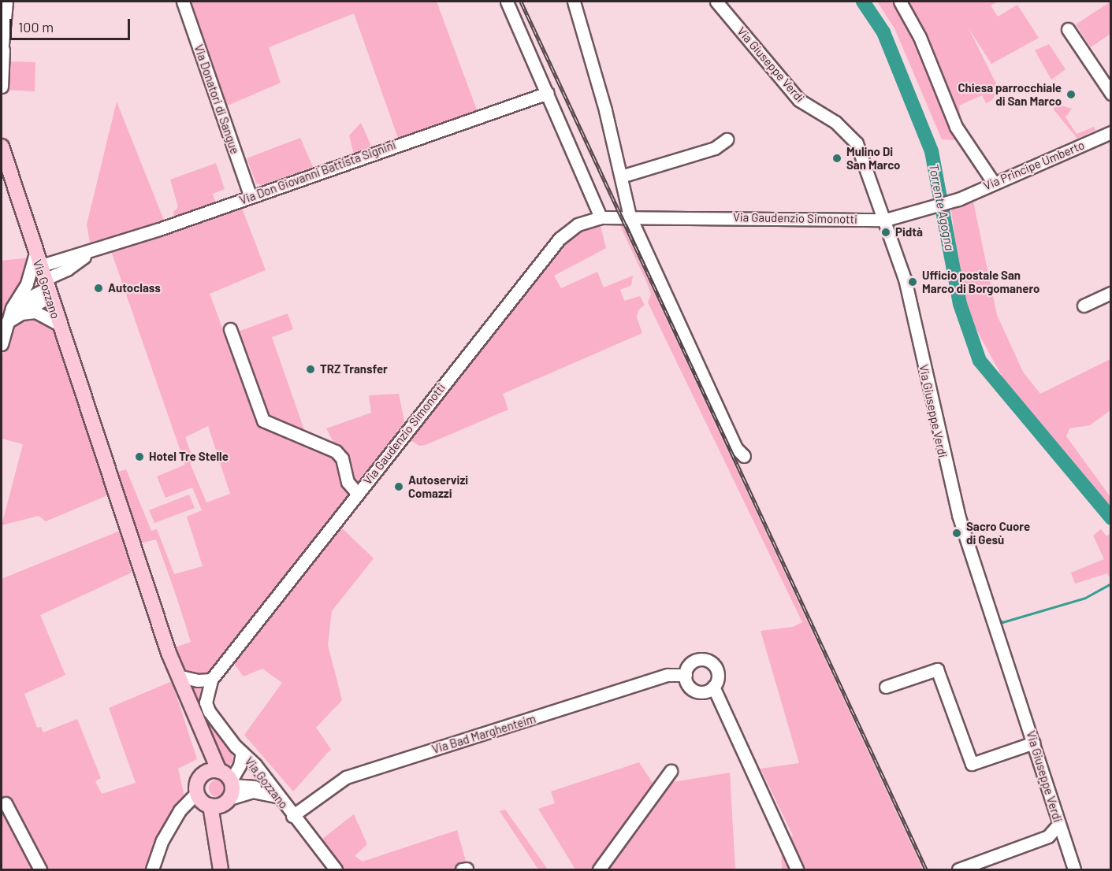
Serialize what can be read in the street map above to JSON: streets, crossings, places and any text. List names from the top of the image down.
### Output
{
  "streets": {
    "main road": ["Via Gozzano"],
    "street": [
      "Via Giuseppe Verdi",
      "Via Donatori di Sangue",
      "Via Principe Umberto",
      "Via Don Giovanni Battista Signini",
      "Via Gaudenzio Simonotti",
      "Via Bad Marghenteim"
    ]
  },
  "crossings": [
    ["Via Giuseppe Verdi", "Via Gaudenzio Simonotti"],
    ["Via Donatori di Sangue", "Via Don Giovanni Battista Signini"],
    ["Via Principe Umberto", "Via Gaudenzio Simonotti"],
    ["Via Don Giovanni Battista Signini", "Via Gozzano"],
    ["Via Gaudenzio Simonotti", "Via Gozzano"],
    ["Via Gozzano", "Via Bad Marghenteim"]
  ],
  "water": ["Torrente Agogna"],
  "places": [
    "Chiesa parrocchiale di San Marco",
    "Mulino Di San Marco",
    "Pidtà",
    "Ufficio postale San Marco di Borgomanero",
    "Autoclass",
    "TRZ Transfer",
    "Hotel Tre Stelle",
    "Autoservizi Comazzi",
    "Sacro Cuore di Gesù"
  ],
  "scale_bar": "100 m"
}
